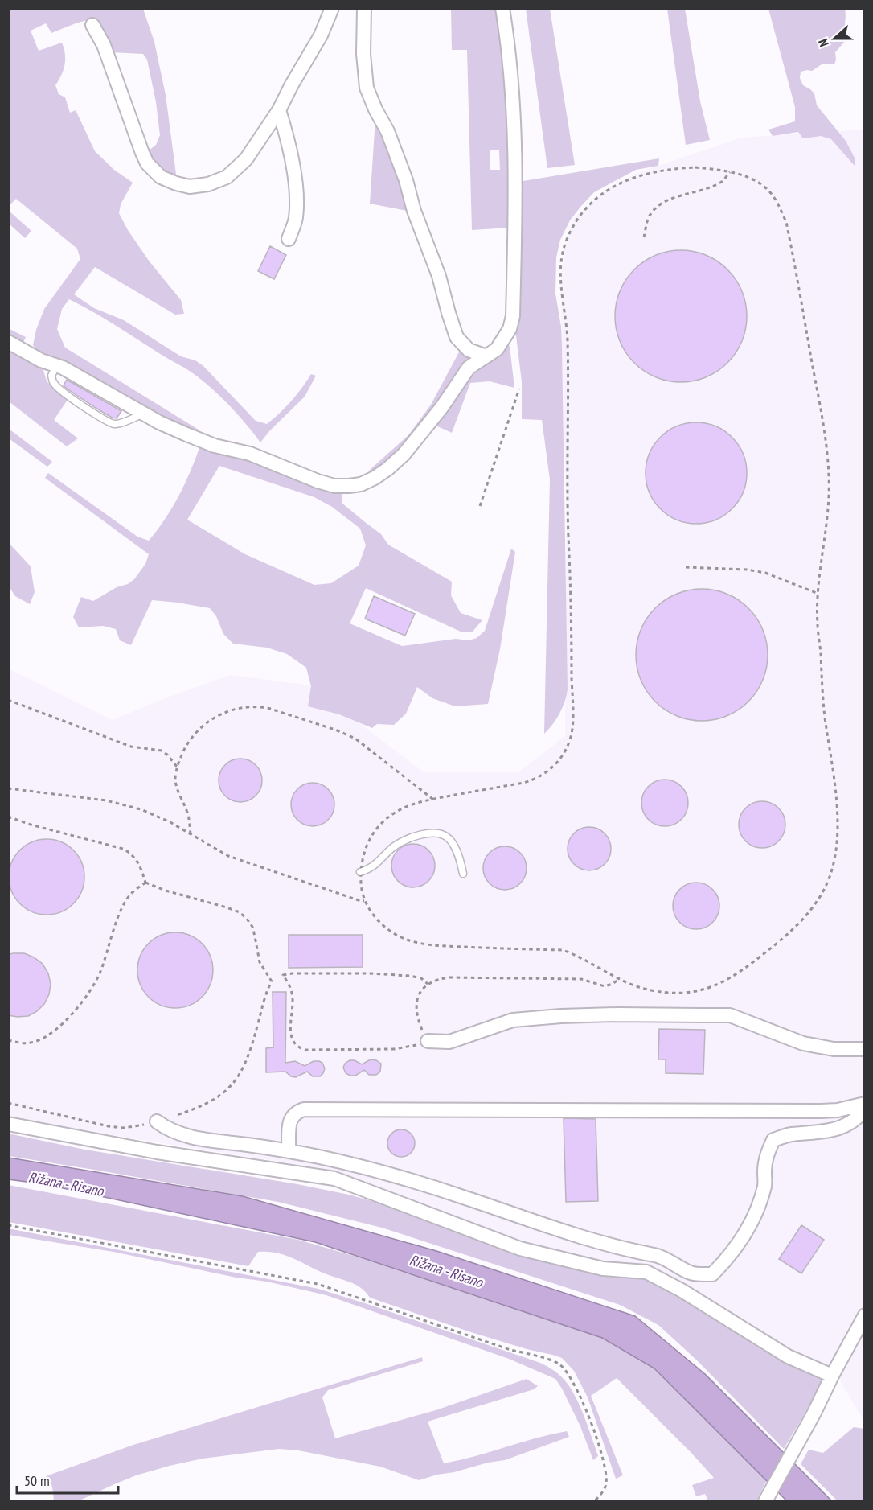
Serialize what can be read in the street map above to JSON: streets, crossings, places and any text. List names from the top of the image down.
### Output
{
  "water": ["Rižana - Risano"],
  "scale_bar": "50 m",
  "north": "left"
}
